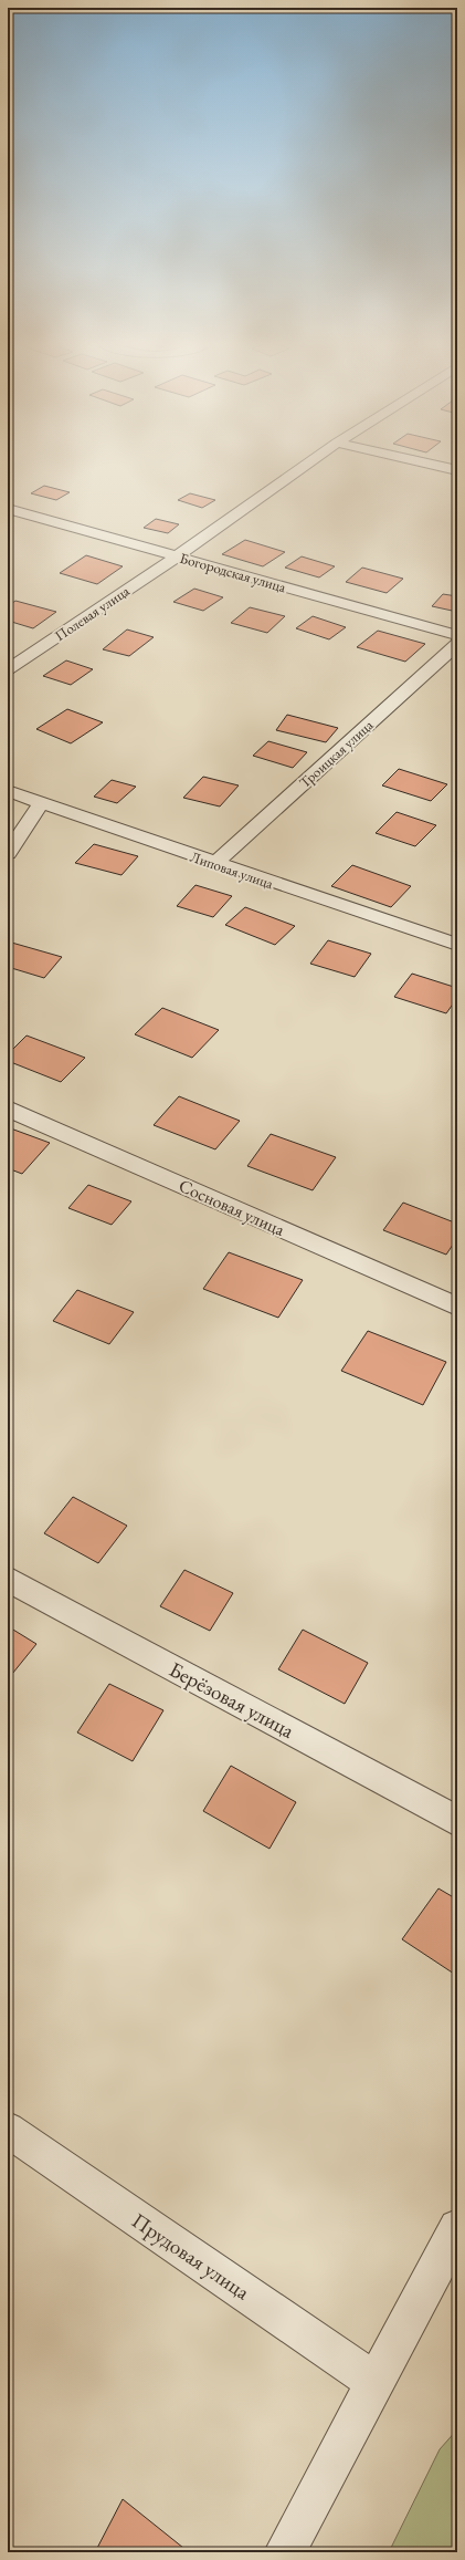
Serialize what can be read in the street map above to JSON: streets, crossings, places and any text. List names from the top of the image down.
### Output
{
  "streets": {
    "street": [
      "Богородская улица",
      "Полевая улица",
      "Троицкая улица",
      "Липовая улица",
      "Сосновая улица",
      "Берёзовая улица",
      "Прудовая улица"
    ]
  },
  "crossings": [
    ["Богородская улица", "Полевая улица"],
    ["Троицкая улица", "Липовая улица"]
  ]
}
